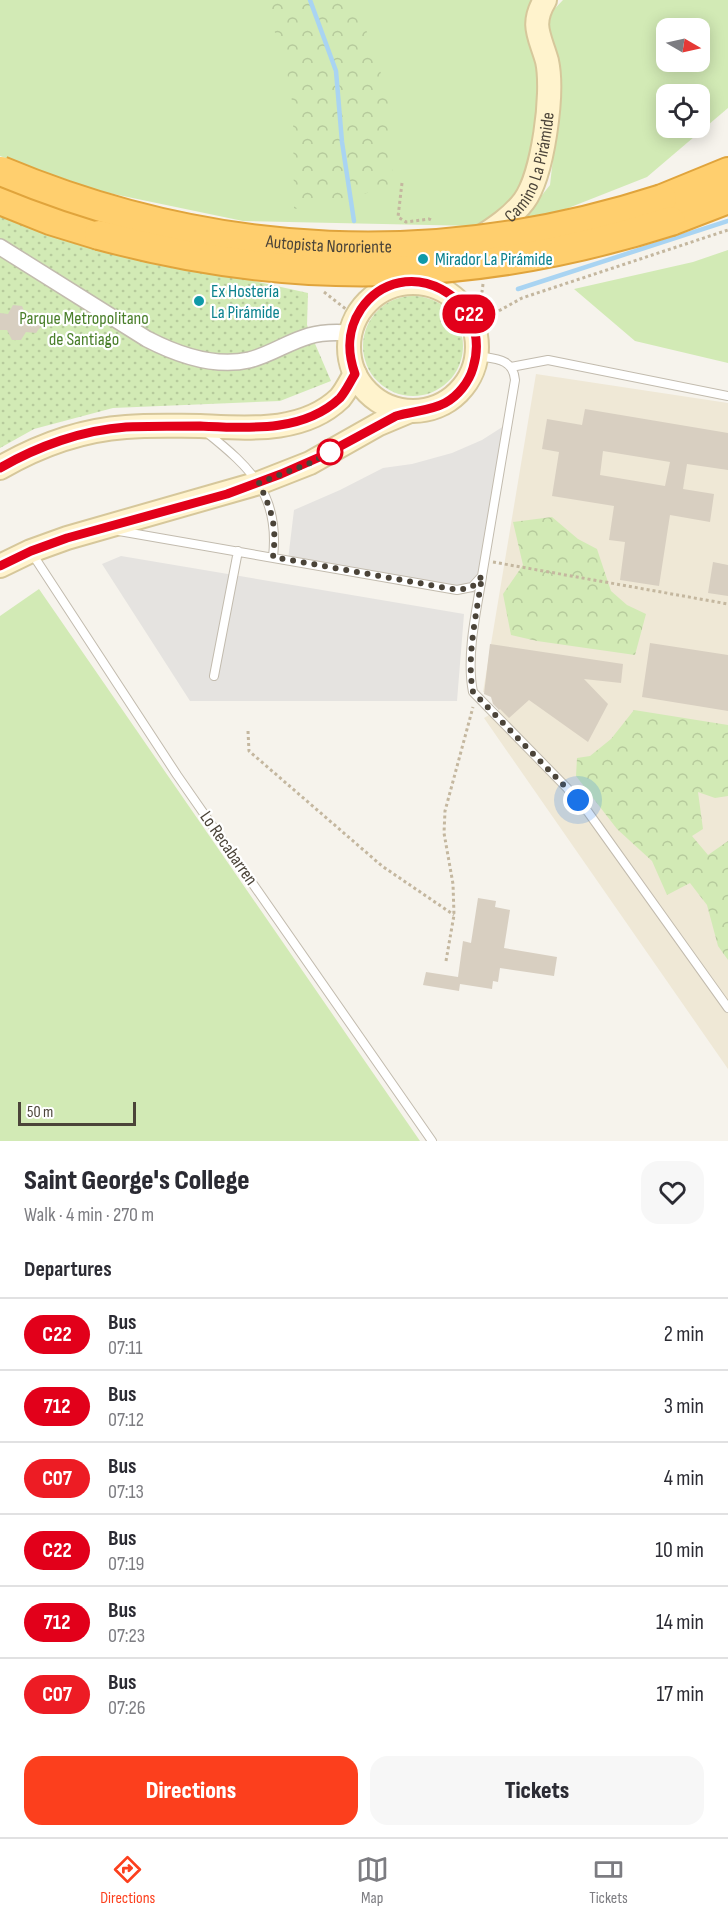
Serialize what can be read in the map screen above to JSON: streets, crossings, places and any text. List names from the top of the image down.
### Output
{
  "streets": {
    "highway": ["Autopista Nororiente"],
    "street": ["Camino La Pirámide"],
    "lane": ["Lo Recabarren"]
  },
  "parks": ["Parque Metropolitano de Santiago"],
  "places": ["Mirador La Pirámide", "Ex Hostería La Pirámide"],
  "lines": ["bus line C22"],
  "scale_bar": "50 m",
  "north": "right",
  "page": {
    "on_map": "C22",
    "scale": "50 m",
    "heading": [
      ["Saint George's College", "Walk · 4 min · 270 m"],
      "Departures"
    ],
    "list": [
      {
        "mark": "C22",
        "name": "Bus",
        "note": "07:11",
        "value": "2 min"
      },
      {
        "mark": "712",
        "name": "Bus",
        "note": "07:12",
        "value": "3 min"
      },
      {
        "mark": "C07",
        "name": "Bus",
        "note": "07:13",
        "value": "4 min"
      },
      {
        "mark": "C22",
        "name": "Bus",
        "note": "07:19",
        "value": "10 min"
      },
      {
        "mark": "712",
        "name": "Bus",
        "note": "07:23",
        "value": "14 min"
      },
      {
        "mark": "C07",
        "name": "Bus",
        "note": "07:26",
        "value": "17 min"
      }
    ],
    "buttons": ["Directions", "Tickets"],
    "tabs": ["Directions", "Map", "Tickets"]
  }
}
